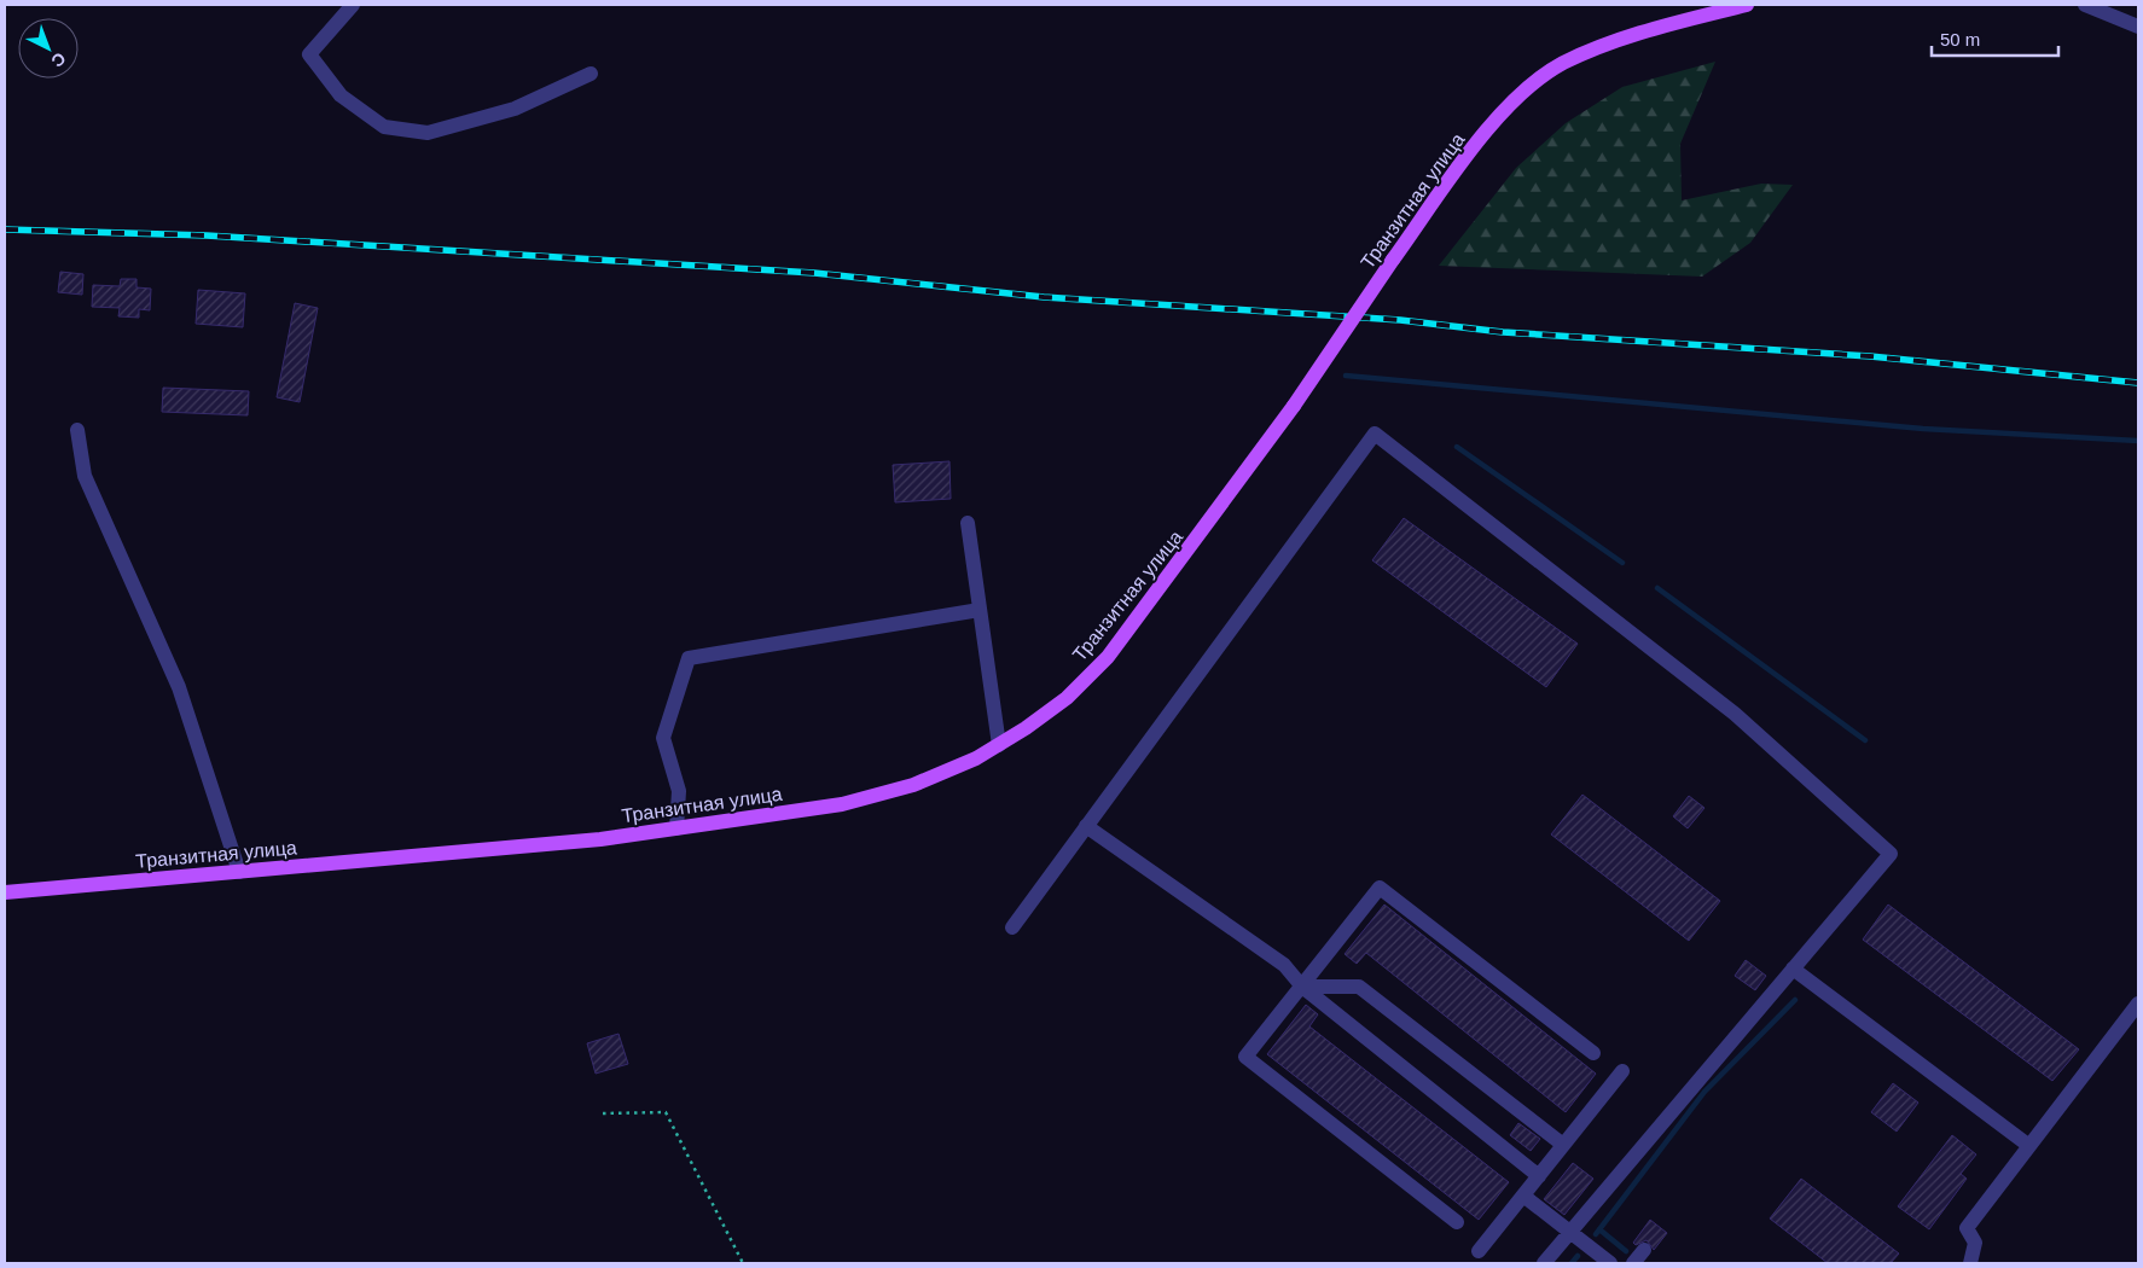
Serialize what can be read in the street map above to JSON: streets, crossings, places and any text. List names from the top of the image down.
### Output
{
  "streets": {
    "main road": ["Транзитная улица"]
  },
  "scale_bar": "50 m",
  "north": "bottom right"
}
